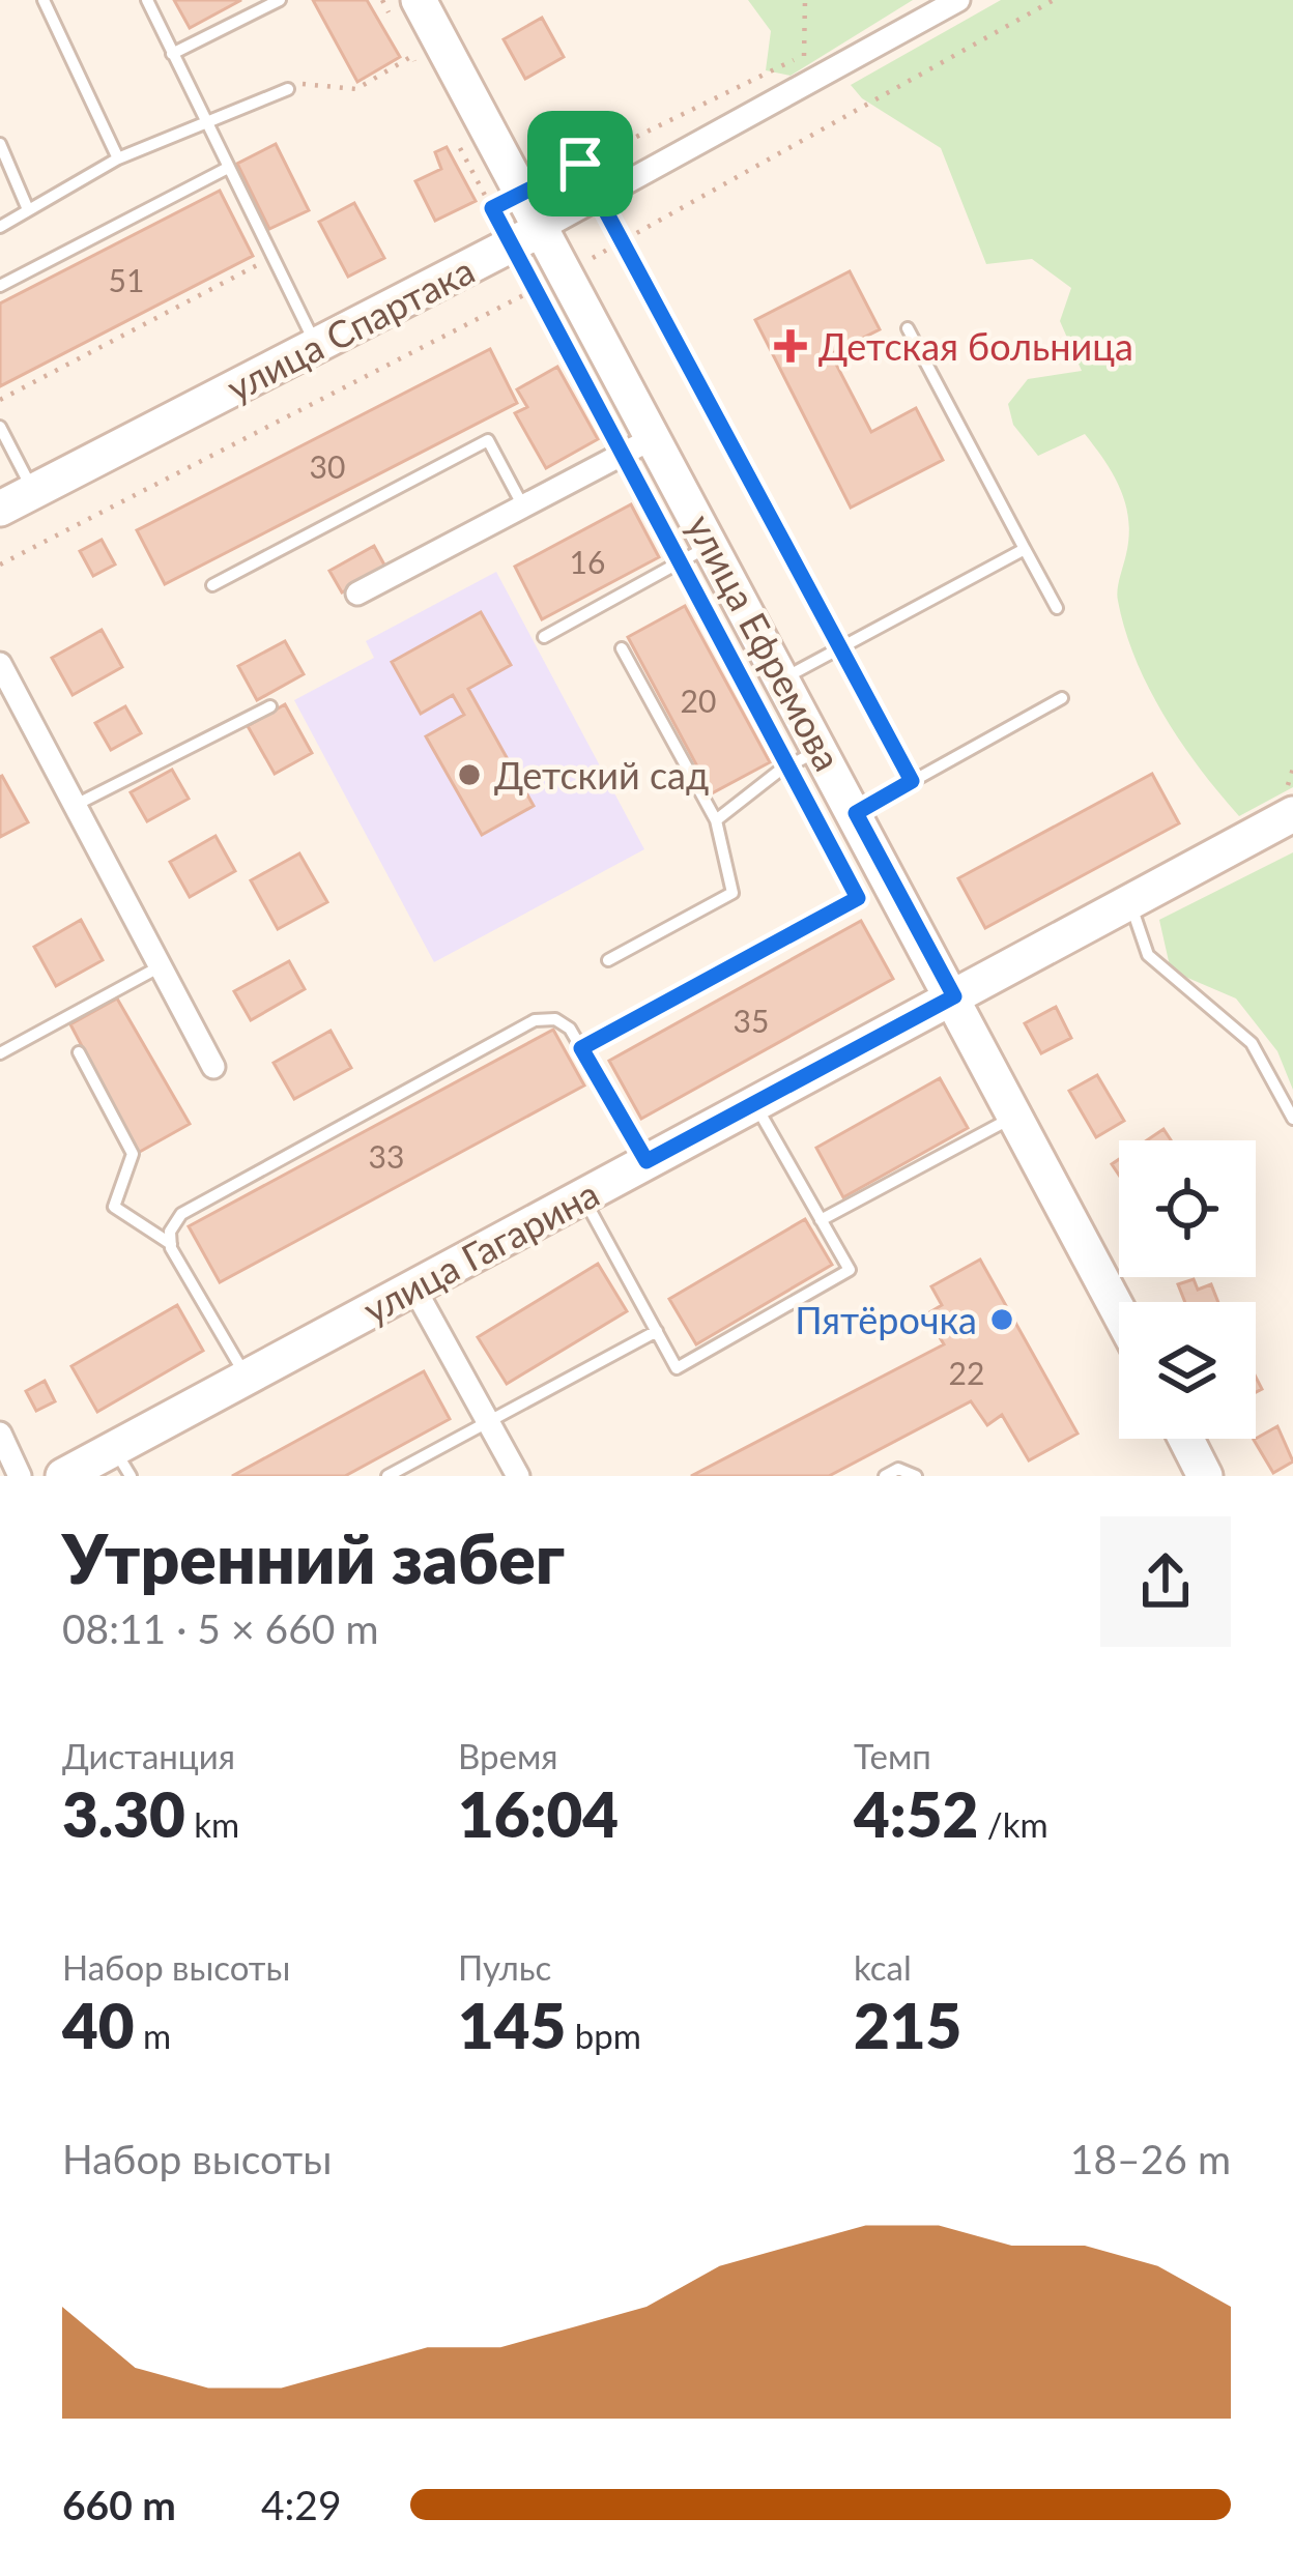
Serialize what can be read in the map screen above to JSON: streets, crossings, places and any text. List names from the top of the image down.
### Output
{
  "streets": {
    "street": ["улица Спартака", "улица Ефремова", "улица Гагарина"]
  },
  "crossings": [
    ["улица Спартака", "улица Ефремова"],
    ["улица Ефремова", "улица Гагарина"]
  ],
  "places": {
    "health": ["Детская больница"],
    "other": ["Детский сад", "Пятёрочка"]
  },
  "house_numbers": [
    "51",
    "30",
    "16",
    "20",
    "35",
    "33",
    "22"
  ],
  "page": {
    "heading": ["Утренний забег", "08:11 · 5 × 660 m"],
    "stats": [
      ["Дистанция", "3.30 km"],
      ["Время", "16:04"],
      ["Темп", "4:52 /km"],
      ["Набор высоты", "40 m"],
      ["Пульс", "145 bpm"],
      ["kcal", "215"]
    ],
    "chart": ["Набор высоты", "18–26 m"],
    "list": [
      {
        "name": "660 m",
        "note": "4:29"
      }
    ]
  }
}
